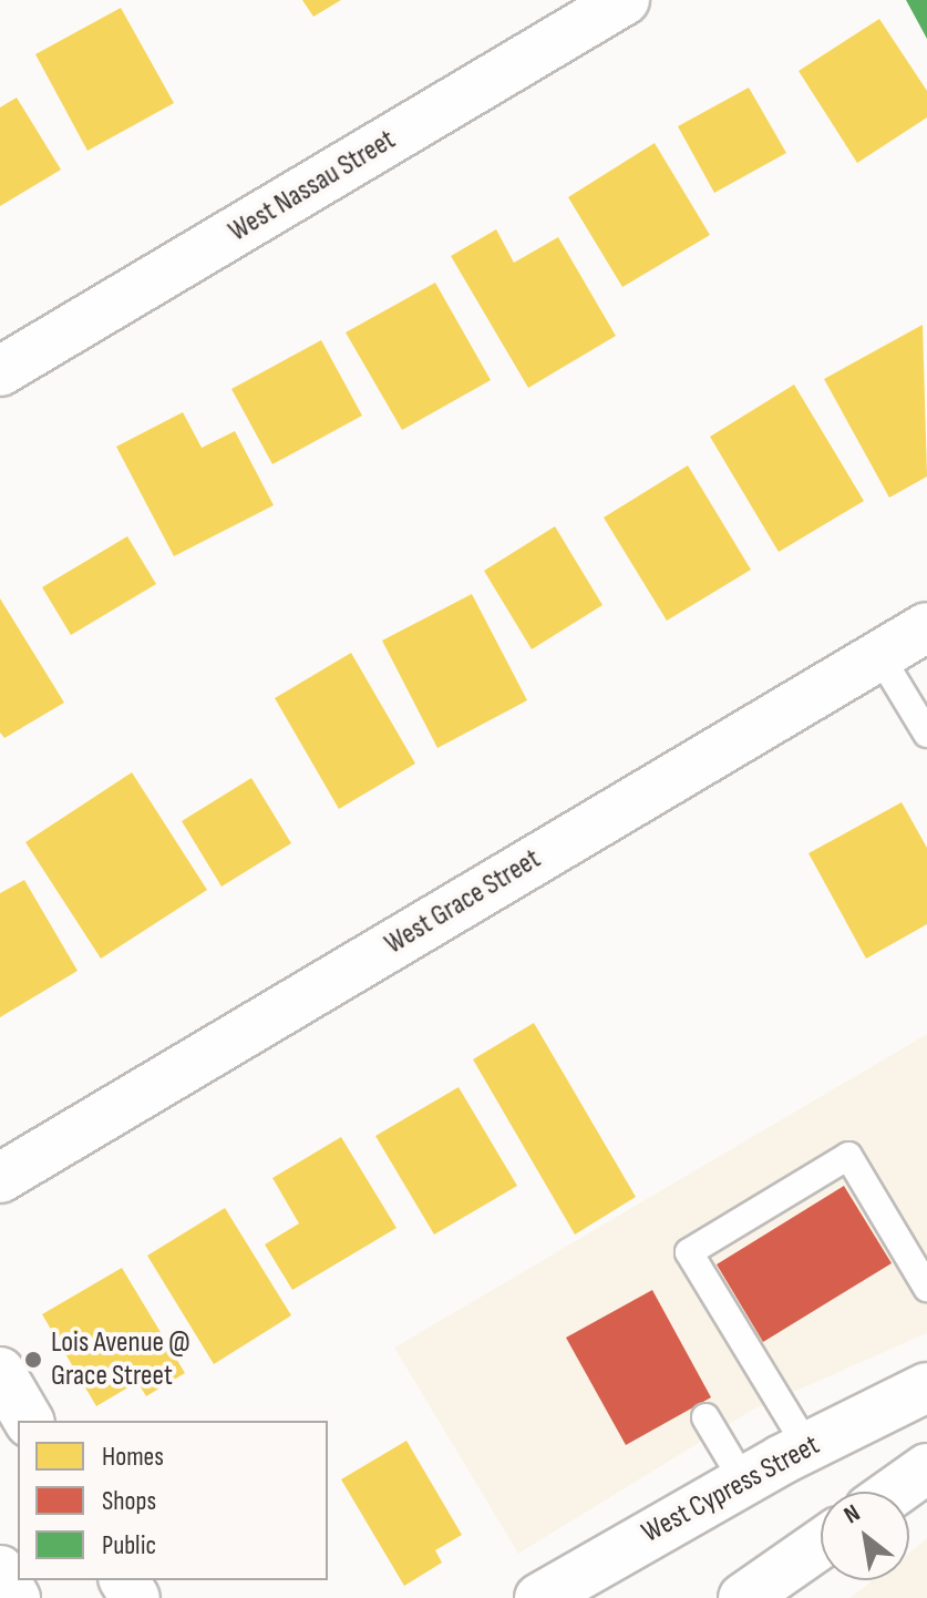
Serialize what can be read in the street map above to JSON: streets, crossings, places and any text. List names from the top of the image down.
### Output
{
  "streets": {
    "street": ["West Nassau Street", "West Grace Street", "West Cypress Street"]
  },
  "places": ["Lois Avenue @ Grace Street"],
  "legend": ["Homes", "Shops", "Public"],
  "north": "top left"
}
